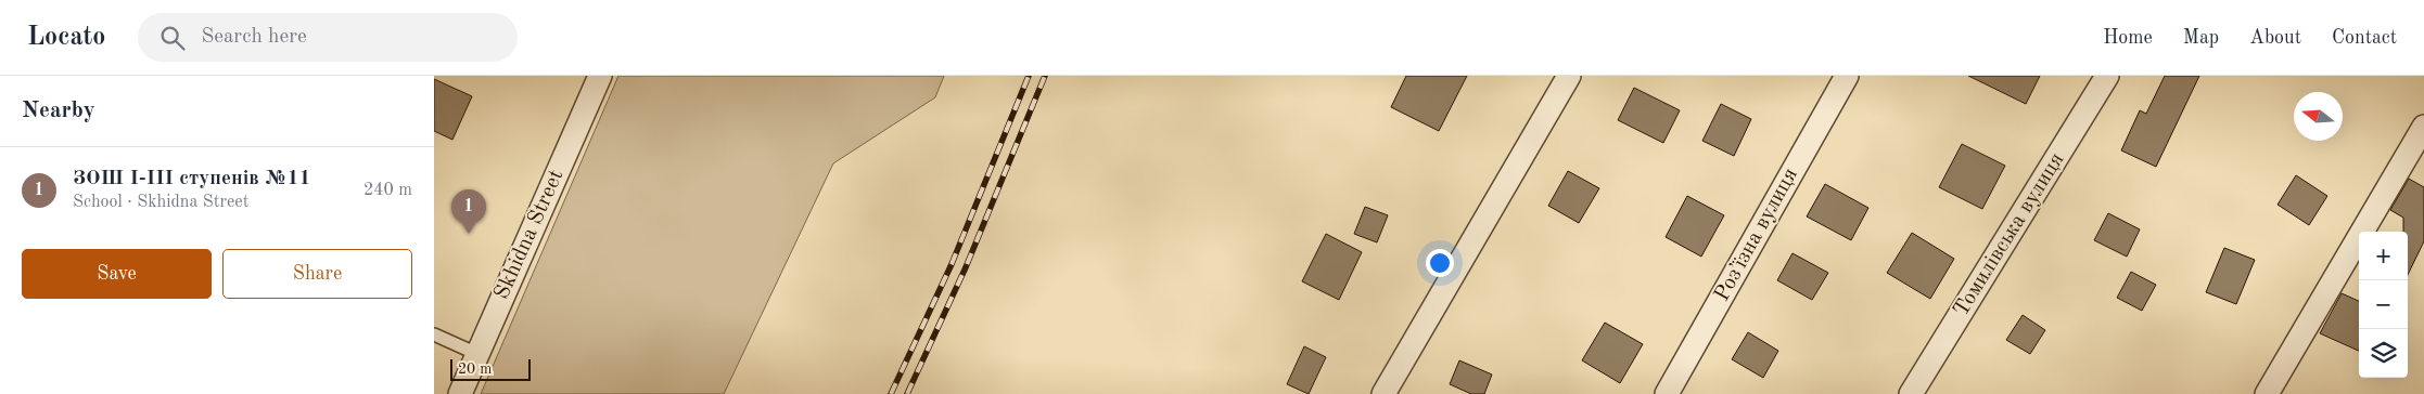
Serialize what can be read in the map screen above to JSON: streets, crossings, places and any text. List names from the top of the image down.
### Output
{
  "streets": {
    "street": ["Skhidna Street", "Розʼїзна вулиця", "Томилівська вулиця"]
  },
  "scale_bar": "20 m",
  "north": "left",
  "page": {
    "header": "Locato",
    "search": "Search here",
    "nav": [
      "Home",
      "Map",
      "About",
      "Contact"
    ],
    "heading": "Nearby",
    "list": [
      {
        "mark": "1",
        "name": "ЗОШ І-ІІІ ступенів №11",
        "note": "School · Skhidna Street",
        "value": "240 m"
      }
    ],
    "pins": "1",
    "map_buttons": ["+", "−"],
    "buttons": ["Save", "Share"],
    "scale": "20 m"
  }
}
